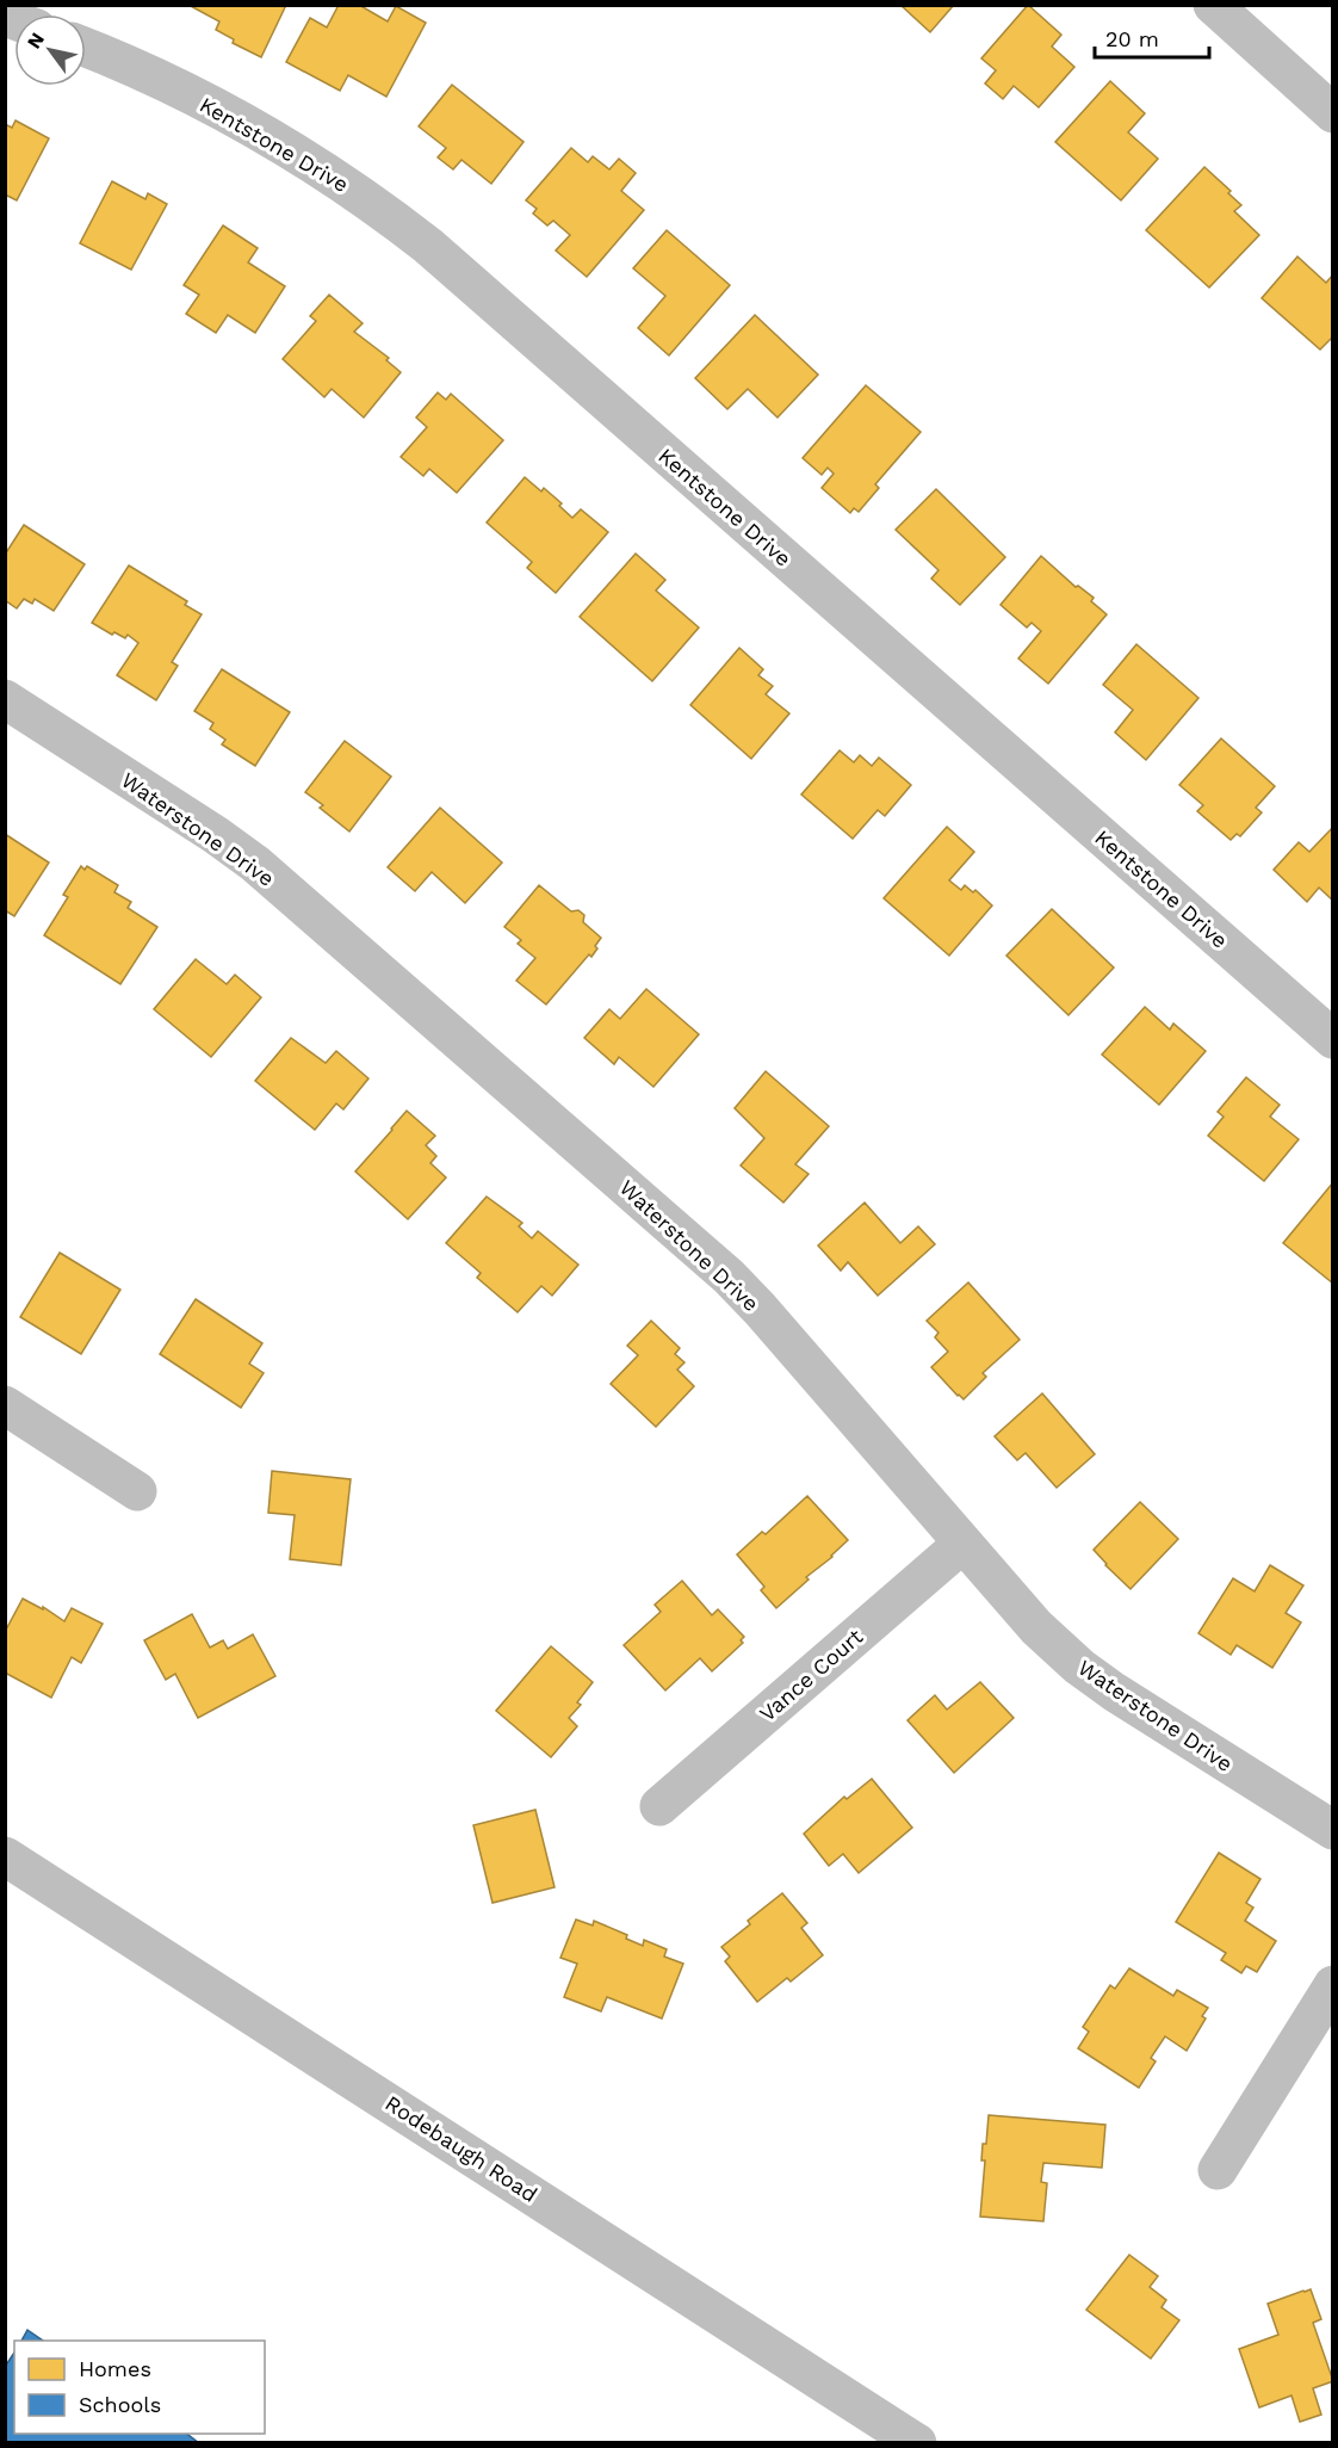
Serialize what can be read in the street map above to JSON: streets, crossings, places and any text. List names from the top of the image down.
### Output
{
  "streets": {
    "street": [
      "Kentstone Drive",
      "Waterstone Drive",
      "Vance Court",
      "Rodebaugh Road"
    ]
  },
  "crossings": [
    ["Waterstone Drive", "Vance Court"]
  ],
  "legend": ["Homes", "Schools"],
  "scale_bar": "20 m",
  "north": "top left"
}
